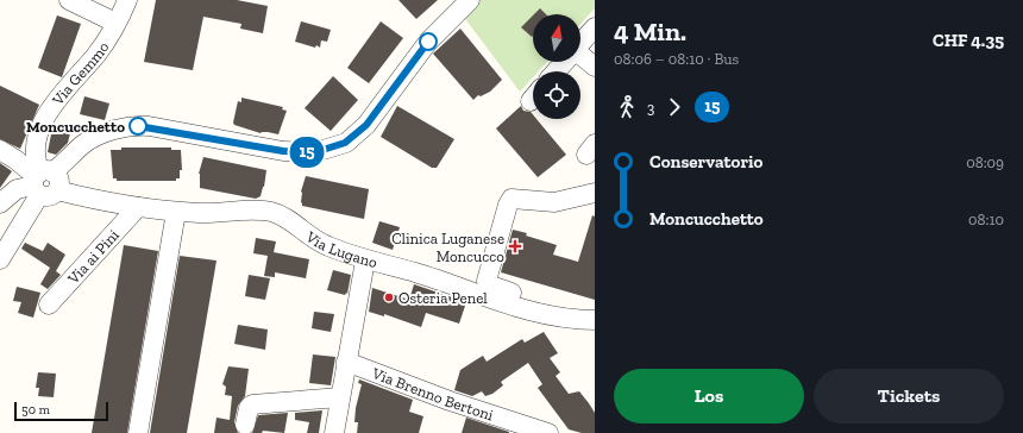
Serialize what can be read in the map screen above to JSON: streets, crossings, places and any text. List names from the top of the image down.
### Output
{
  "streets": {
    "street": [
      "Via Gemmo",
      "Via Lugano",
      "Via ai Pini",
      "Via Brenno Bertoni"
    ]
  },
  "crossings": [
    ["Via Gemmo", "Via Lugano"],
    ["Via Lugano", "Via ai Pini"]
  ],
  "places": {
    "other": ["Moncucchetto", "Osteria Penel"],
    "health": ["Clinica Luganese Moncucco"]
  },
  "lines": ["bus line 15"],
  "scale_bar": "50 m",
  "north": "top",
  "page": {
    "on_map": "15",
    "heading": ["4 Min.", "08:06 – 08:10 · Bus", "CHF 4.35"],
    "legs": ["3", "15"],
    "list": [
      {
        "name": "Conservatorio",
        "value": "08:09"
      },
      {
        "name": "Moncucchetto",
        "value": "08:10"
      }
    ],
    "buttons": ["Los", "Tickets"],
    "scale": "50 m"
  }
}
